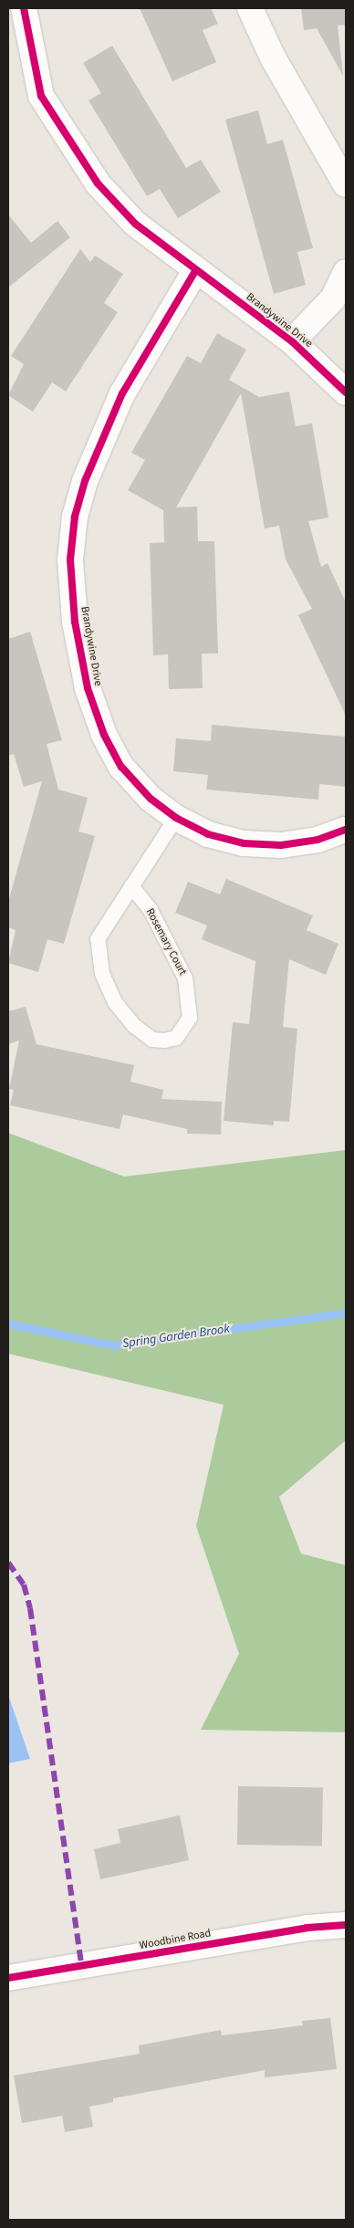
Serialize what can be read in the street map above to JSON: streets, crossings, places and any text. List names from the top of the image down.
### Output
{
  "streets": {
    "street": ["Brandywine Drive", "Woodbine Road"],
    "lane": ["Rosemary Court"]
  },
  "crossings": [
    ["Brandywine Drive", "Rosemary Court"]
  ],
  "water": ["Spring Garden Brook"]
}
